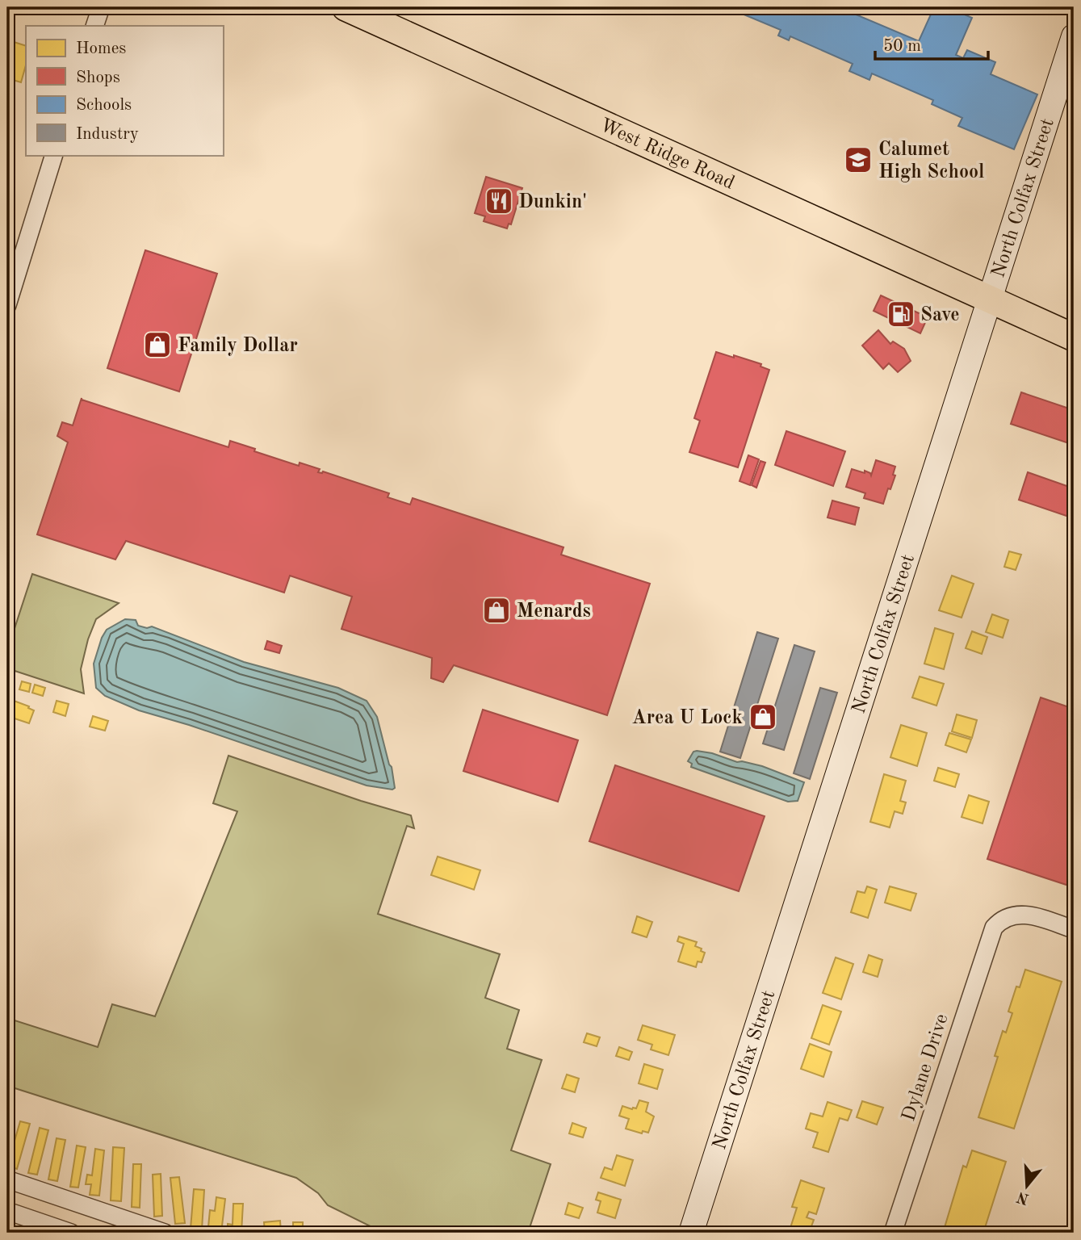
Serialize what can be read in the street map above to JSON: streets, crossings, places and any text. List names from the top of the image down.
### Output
{
  "streets": {
    "main road": ["West Ridge Road"],
    "street": ["North Colfax Street", "Dylane Drive"]
  },
  "crossings": [
    ["West Ridge Road", "North Colfax Street"]
  ],
  "places": {
    "school or university": ["Calumet High School"],
    "restaurant": ["Dunkin'"],
    "fuel station": ["Save"],
    "shop": ["Family Dollar", "Menards", "Area U Lock"]
  },
  "legend": [
    "Homes",
    "Shops",
    "Schools",
    "Industry"
  ],
  "scale_bar": "50 m",
  "north": "bottom"
}
